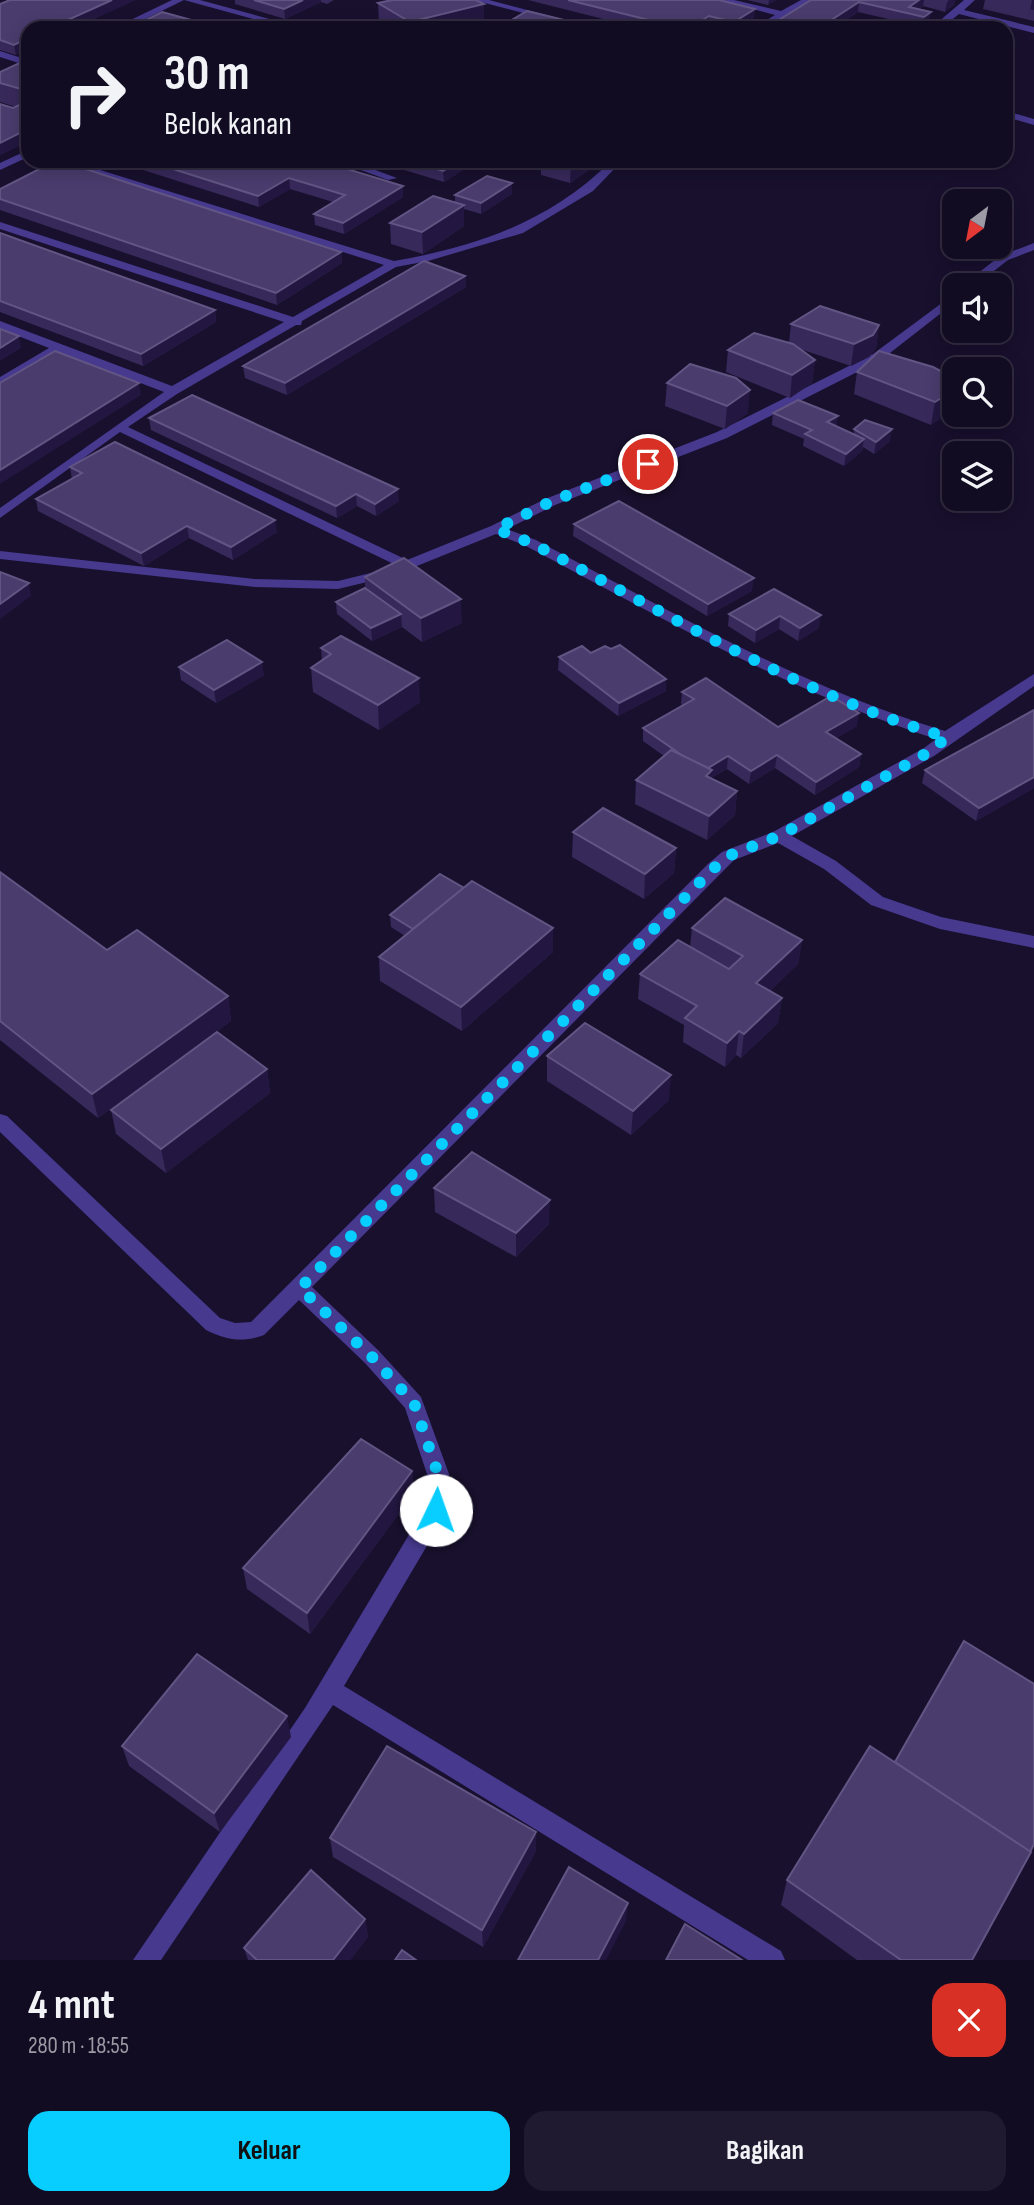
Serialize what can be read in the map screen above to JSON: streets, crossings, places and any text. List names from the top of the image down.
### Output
{
  "north": "bottom left",
  "page": {
    "turn": ["30 m", "Belok kanan"],
    "heading": ["4 mnt", "280 m · 18:55"],
    "buttons": ["Keluar", "Bagikan"]
  }
}
